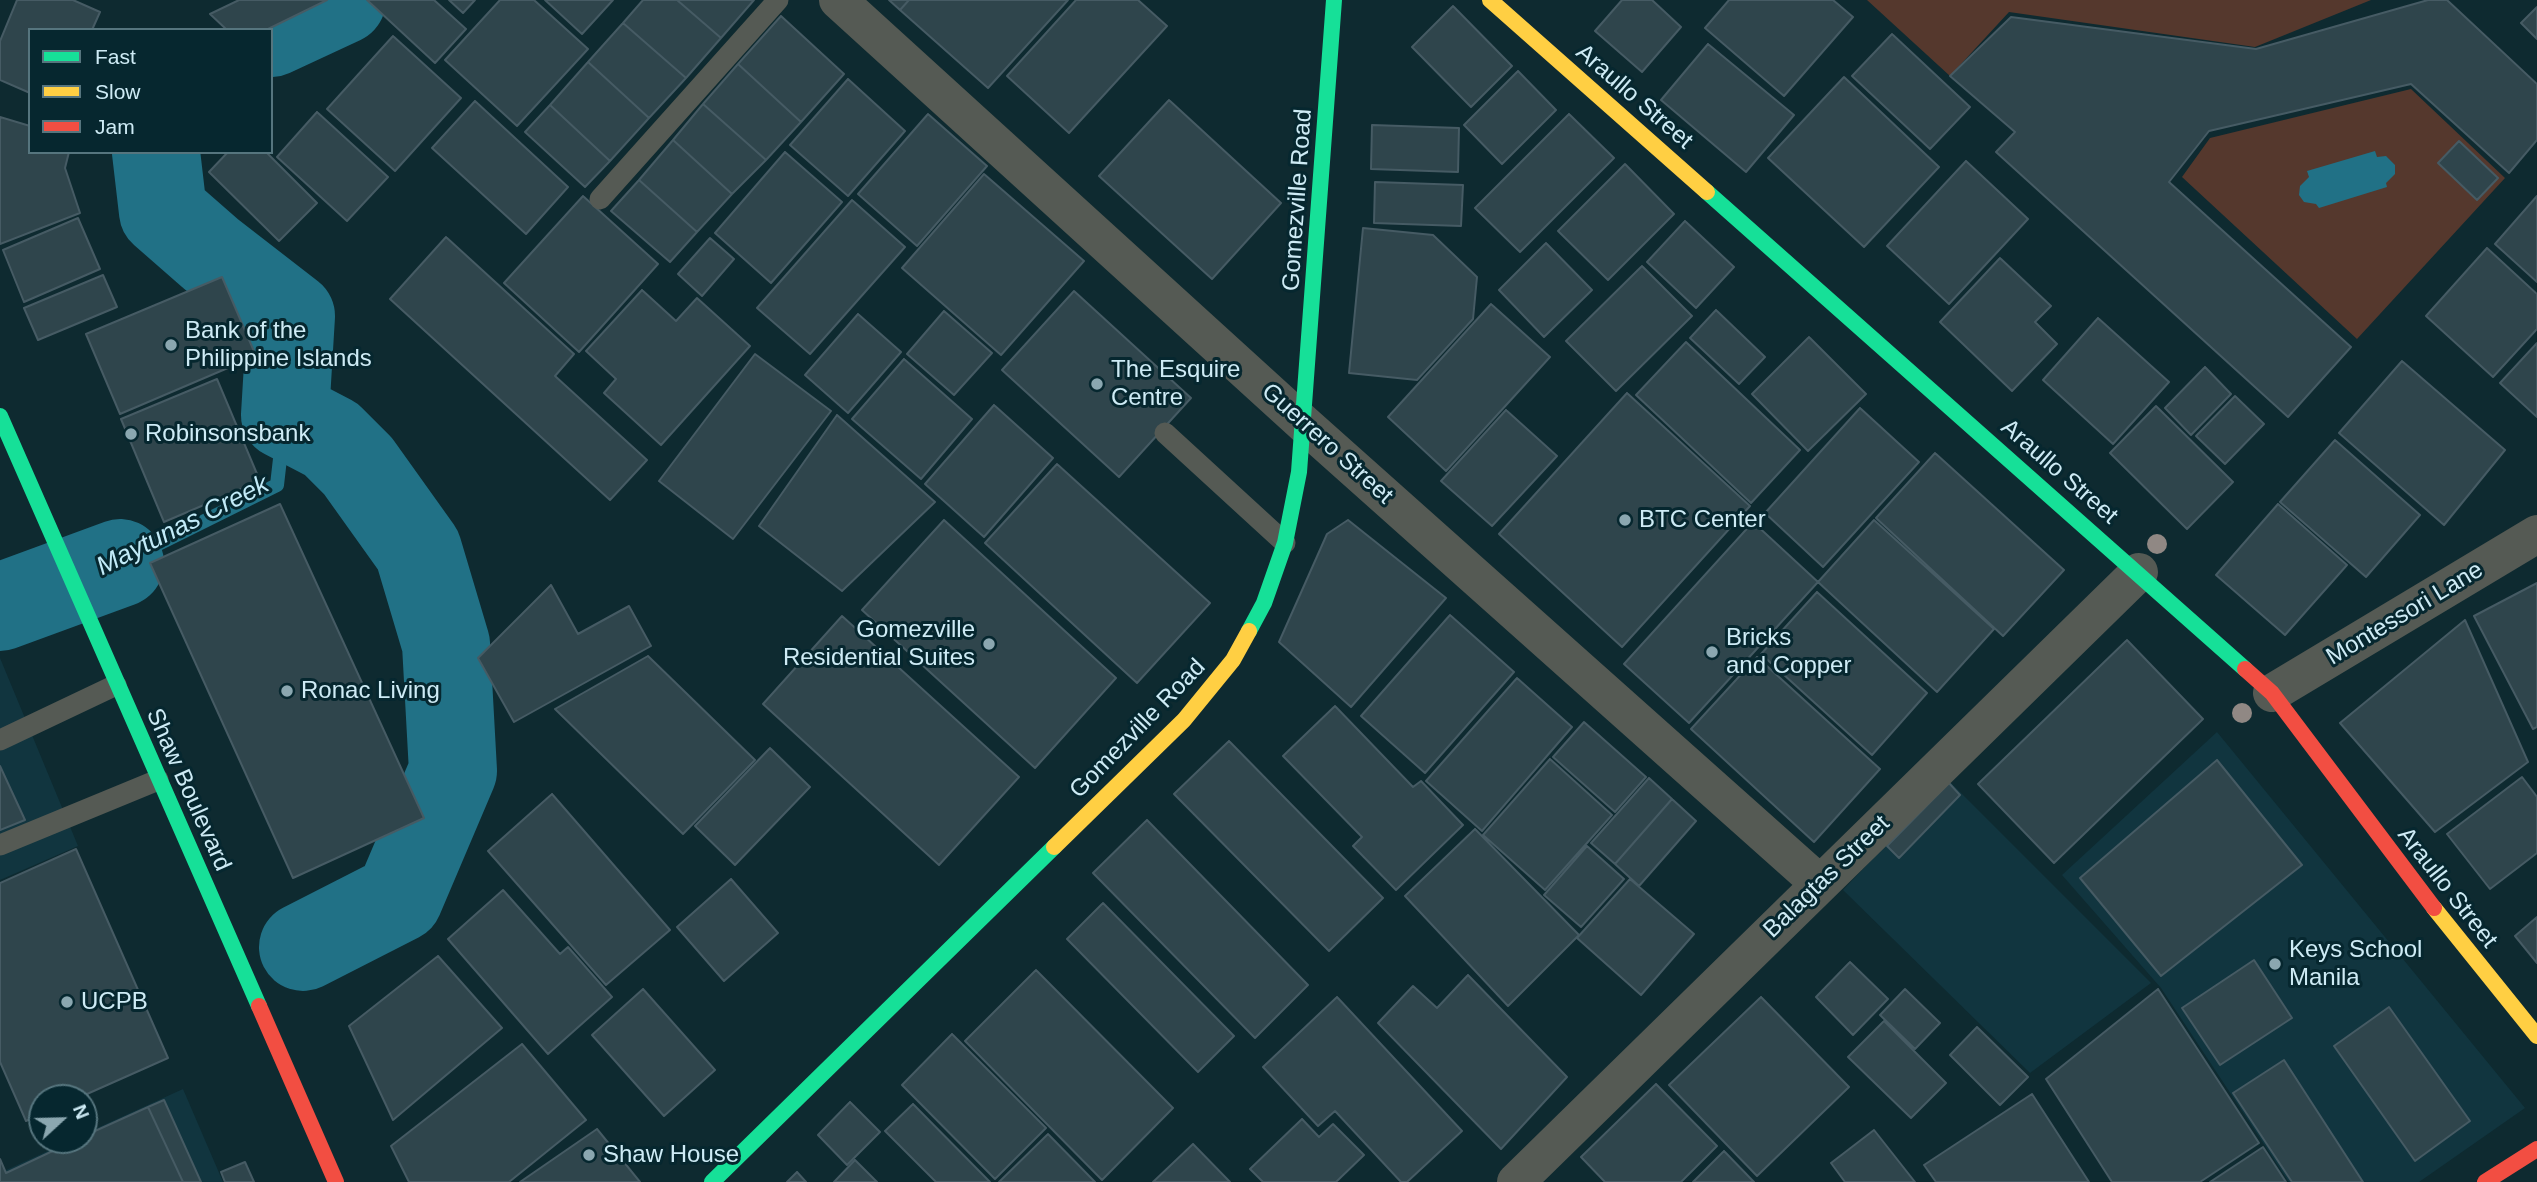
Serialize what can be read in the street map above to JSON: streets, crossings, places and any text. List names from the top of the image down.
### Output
{
  "streets": {
    "main road": ["Araullo Street", "Gomezville Road", "Shaw Boulevard"],
    "street": ["Guerrero Street", "Montessori Lane", "Balagtas Street"]
  },
  "crossings": [
    ["Araullo Street", "Montessori Lane"],
    ["Araullo Street", "Balagtas Street"],
    ["Gomezville Road", "Guerrero Street"],
    ["Guerrero Street", "Balagtas Street"]
  ],
  "water": ["Maytunas Creek"],
  "places": [
    "Bank of the Philippine Islands",
    "The Esquire Centre",
    "Robinsonsbank",
    "BTC Center",
    "Gomezville Residential Suites",
    "Bricks and Copper",
    "Ronac Living",
    "Keys School Manila",
    "UCPB",
    "Shaw House"
  ],
  "legend": ["Fast", "Slow", "Jam"],
  "north": "right"
}
